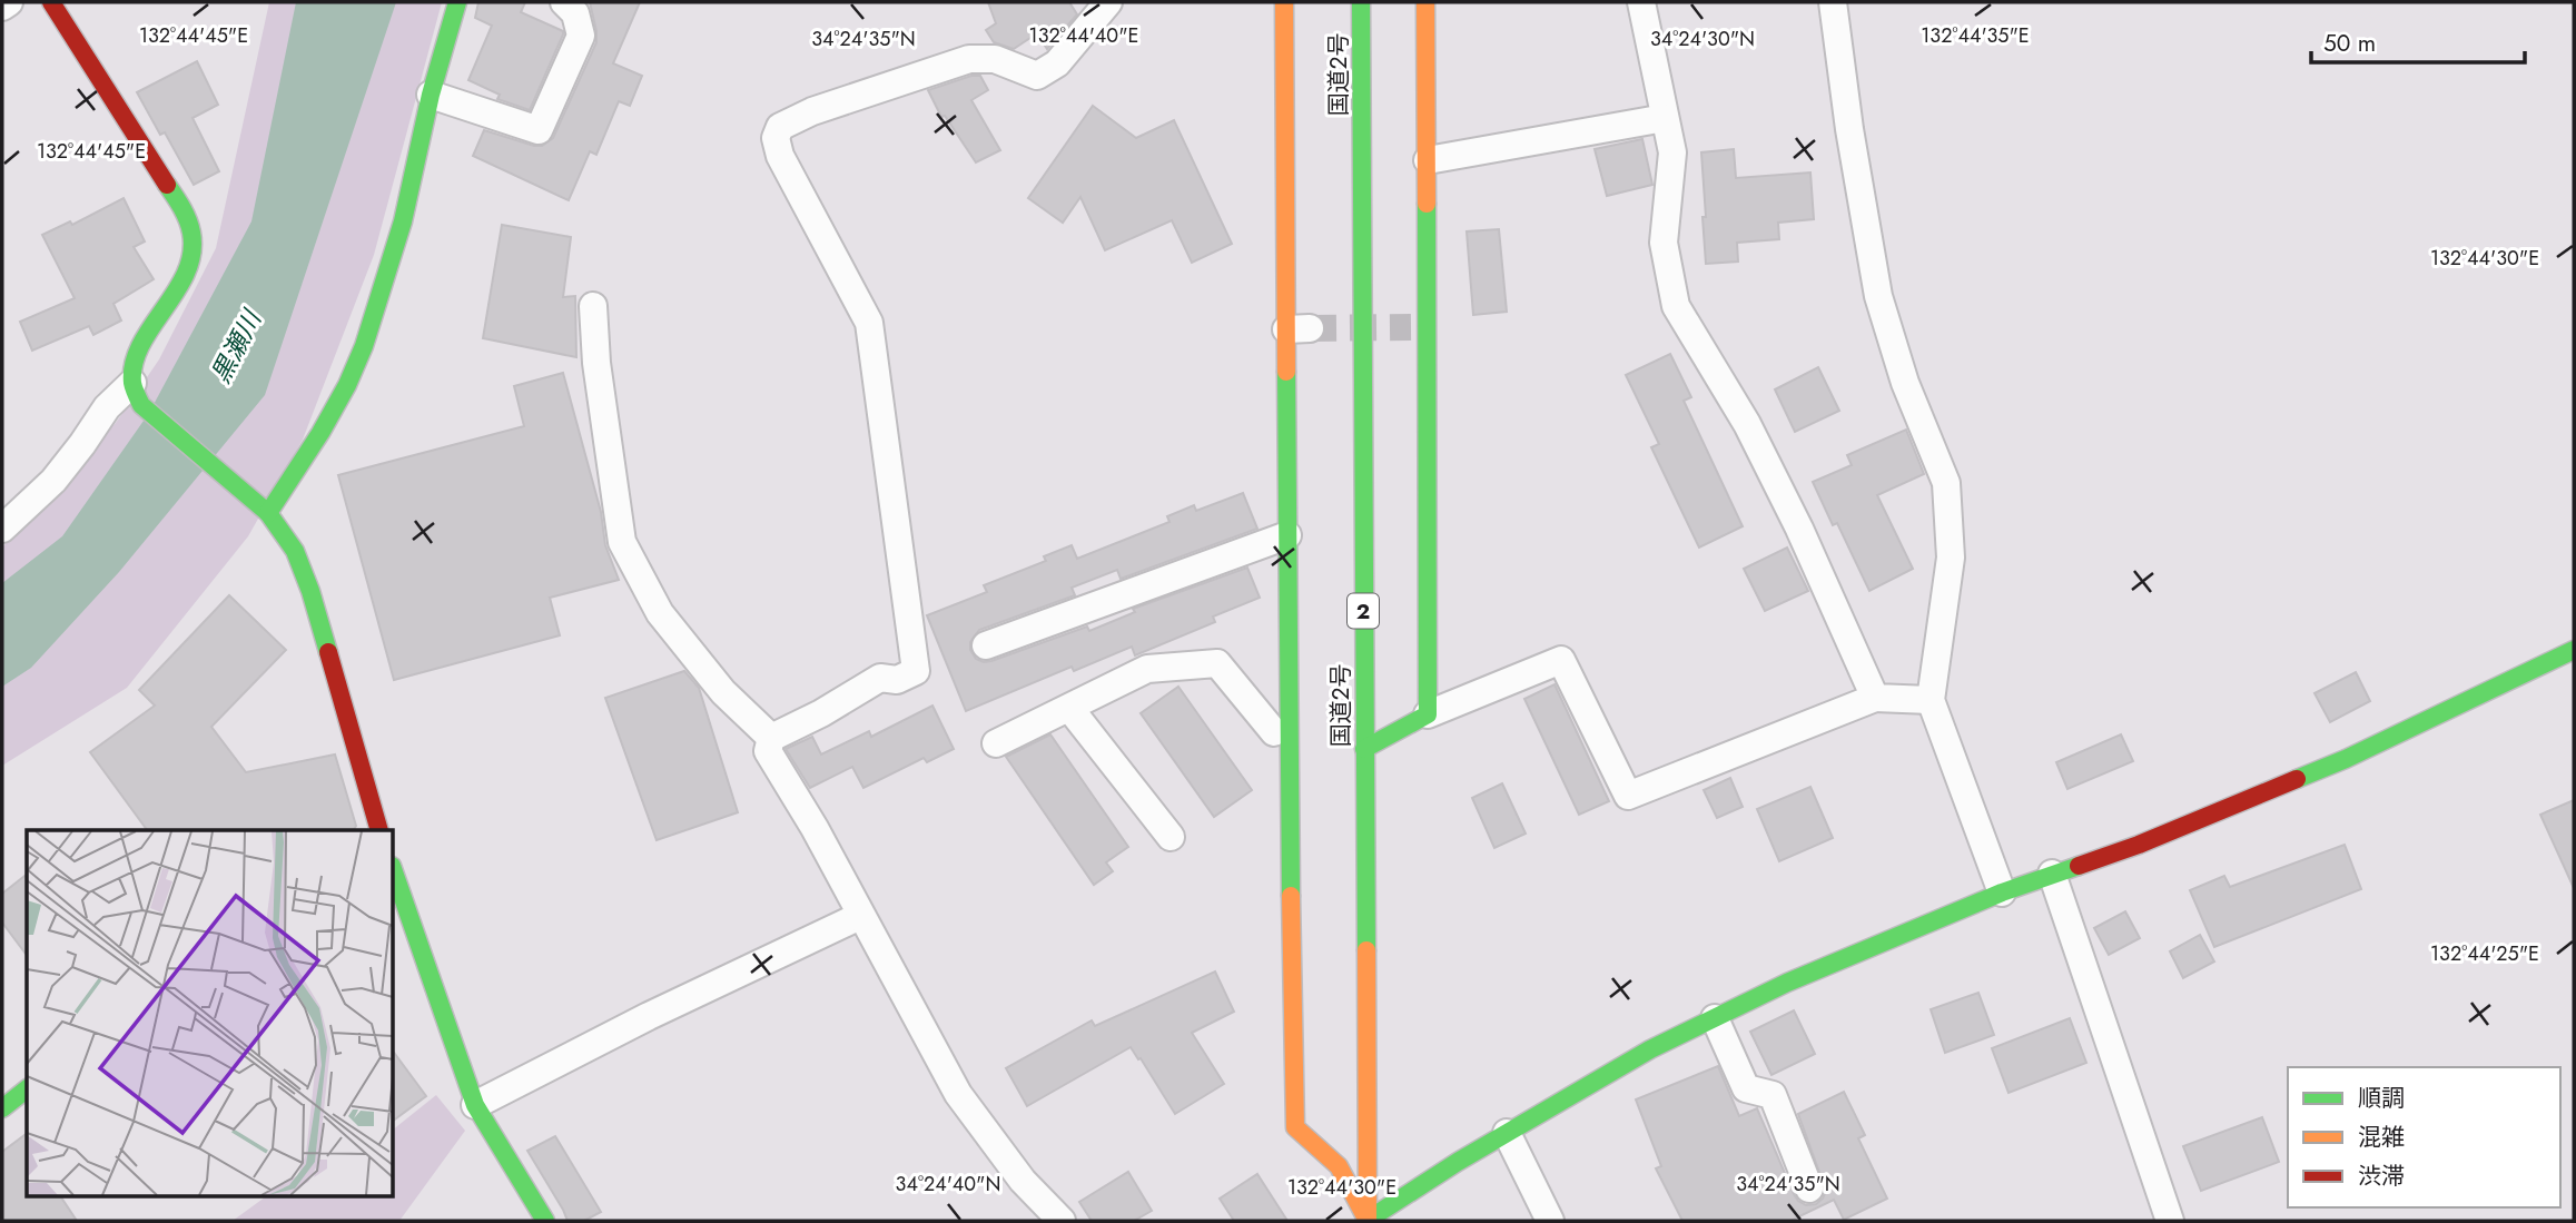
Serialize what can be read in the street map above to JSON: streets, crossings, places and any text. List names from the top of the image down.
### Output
{
  "streets": {
    "main road": ["国道2号", "2"]
  },
  "water": ["黒瀬川"],
  "legend": ["順調", "混雑", "渋滞"],
  "scale_bar": "50 m",
  "coordinates": [
    "132°44'45\"E",
    "132°44'40\"E",
    "132°44'35\"E",
    "34°24'35\"N",
    "34°24'30\"N",
    "132°44'30\"E",
    "132°44'25\"E",
    "34°24'40\"N"
  ]
}
